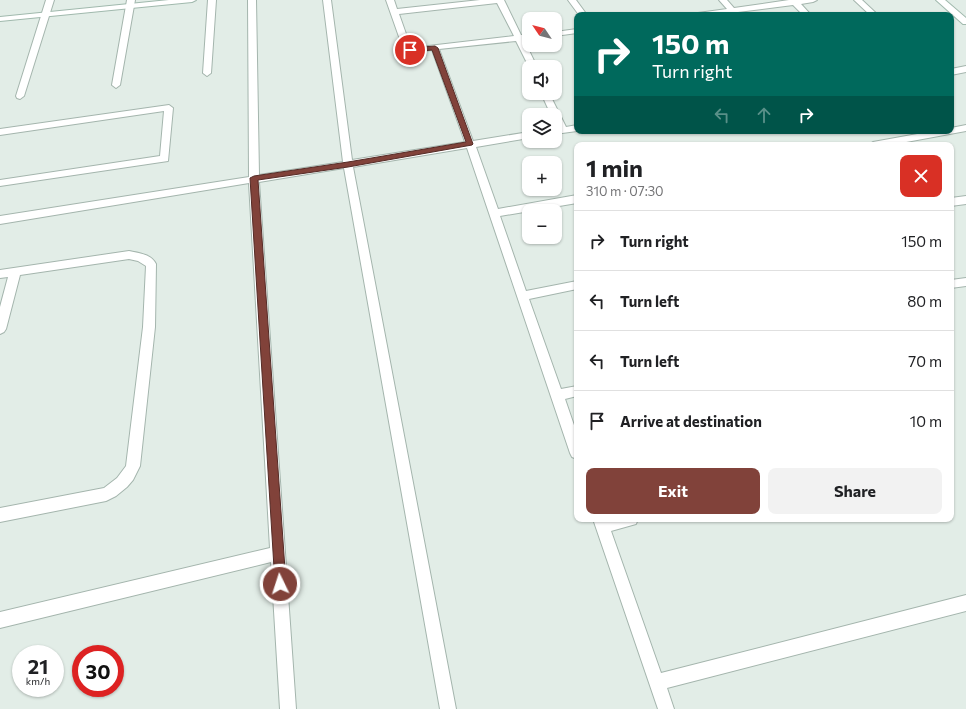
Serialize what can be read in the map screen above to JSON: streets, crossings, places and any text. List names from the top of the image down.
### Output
{
  "north": "top left",
  "page": {
    "map_buttons": ["+", "−"],
    "turn": ["150 m", "Turn right"],
    "heading": ["1 min", "310 m · 07:30"],
    "list": [
      {
        "name": "Turn right",
        "value": "150 m"
      },
      {
        "name": "Turn left",
        "value": "80 m"
      },
      {
        "name": "Turn left",
        "value": "70 m"
      },
      {
        "name": "Arrive at destination",
        "value": "10 m"
      }
    ],
    "buttons": ["Exit", "Share"],
    "speed": "21 km/h",
    "limit": "30"
  }
}
